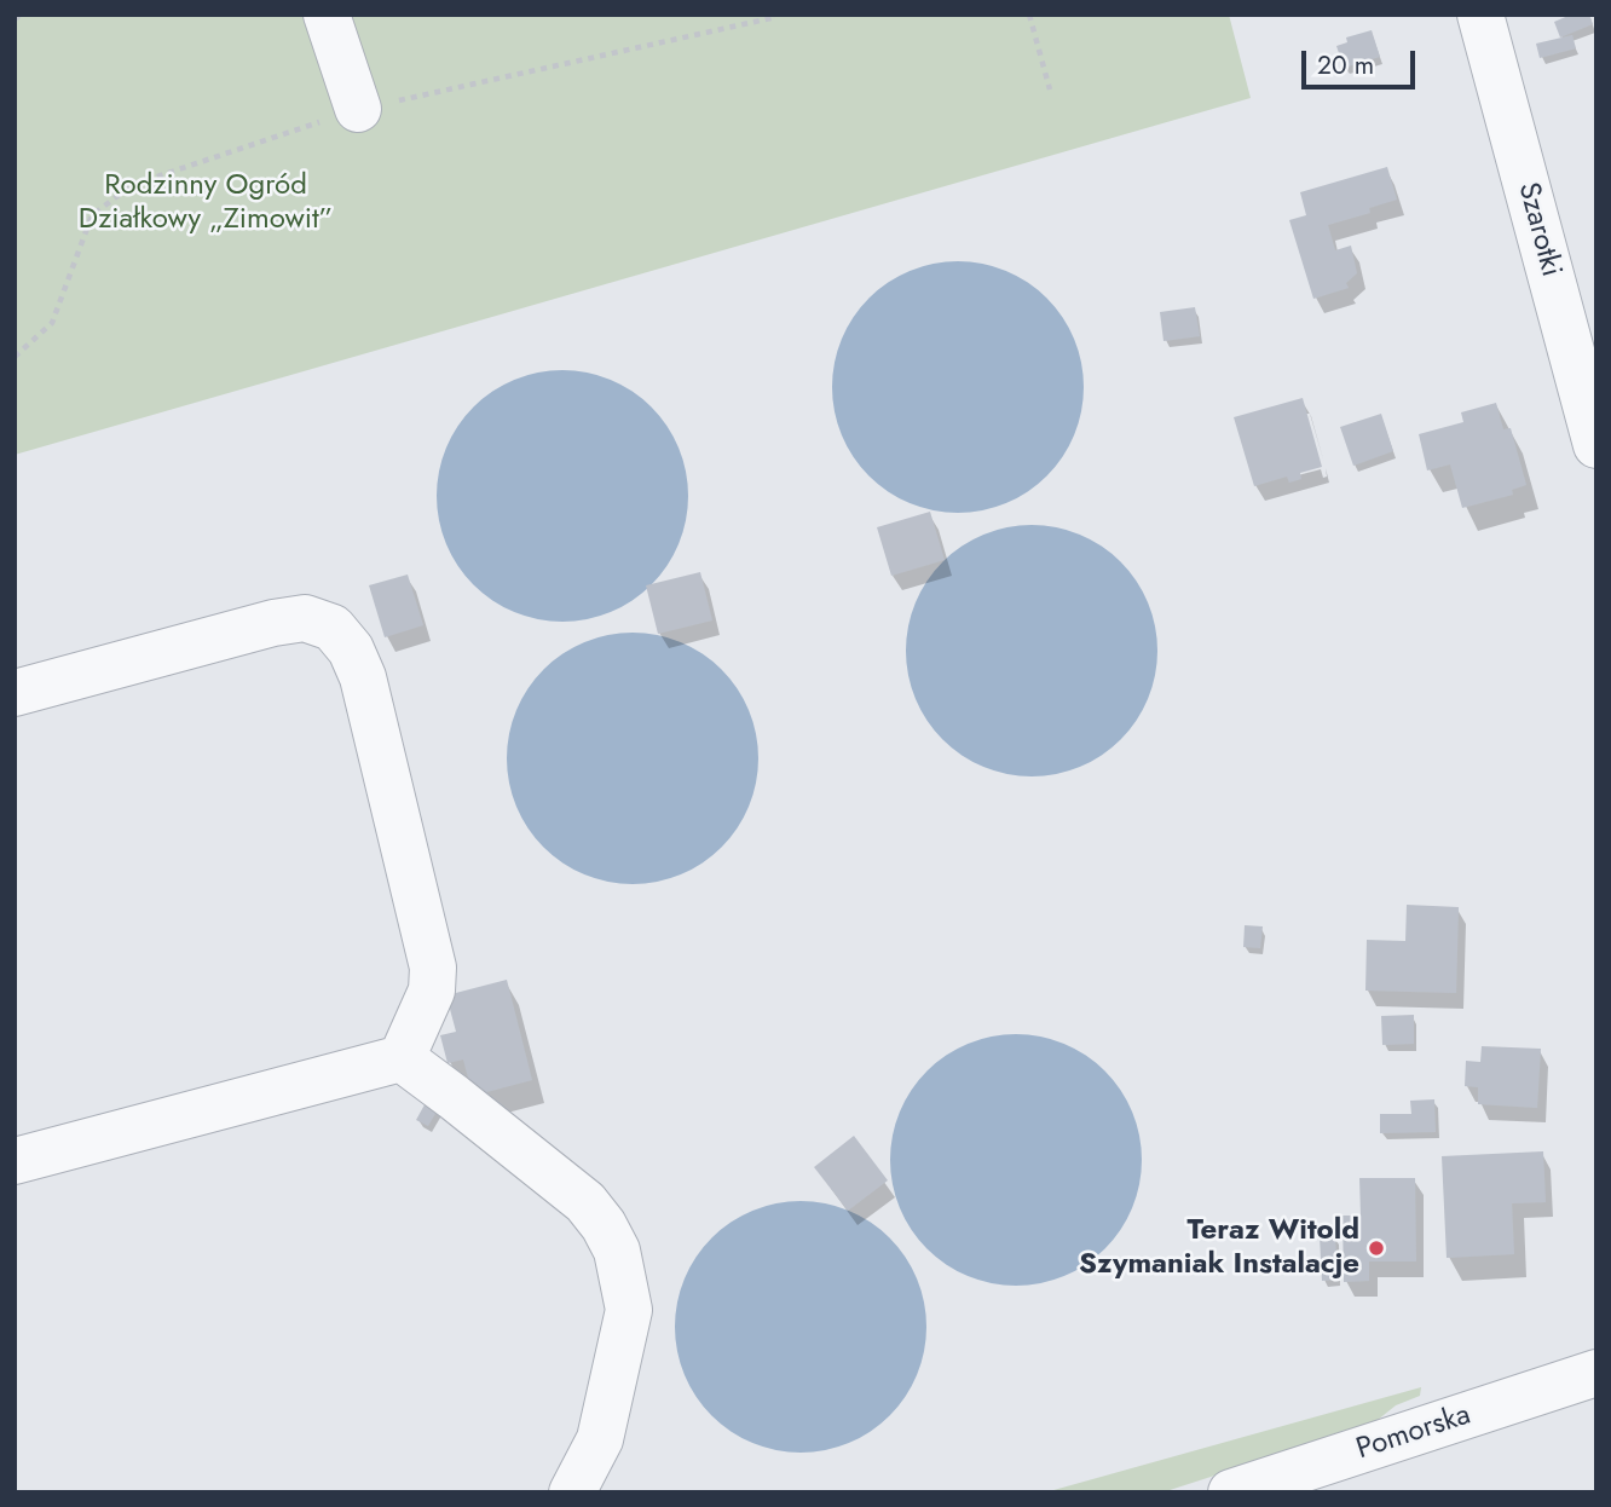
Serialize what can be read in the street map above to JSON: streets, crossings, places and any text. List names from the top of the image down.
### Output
{
  "streets": {
    "street": ["Szarotki", "Pomorska"]
  },
  "parks": ["Rodzinny Ogród Działkowy „Zimowit”"],
  "places": ["Teraz Witold Szymaniak Instalacje"],
  "scale_bar": "20 m"
}
